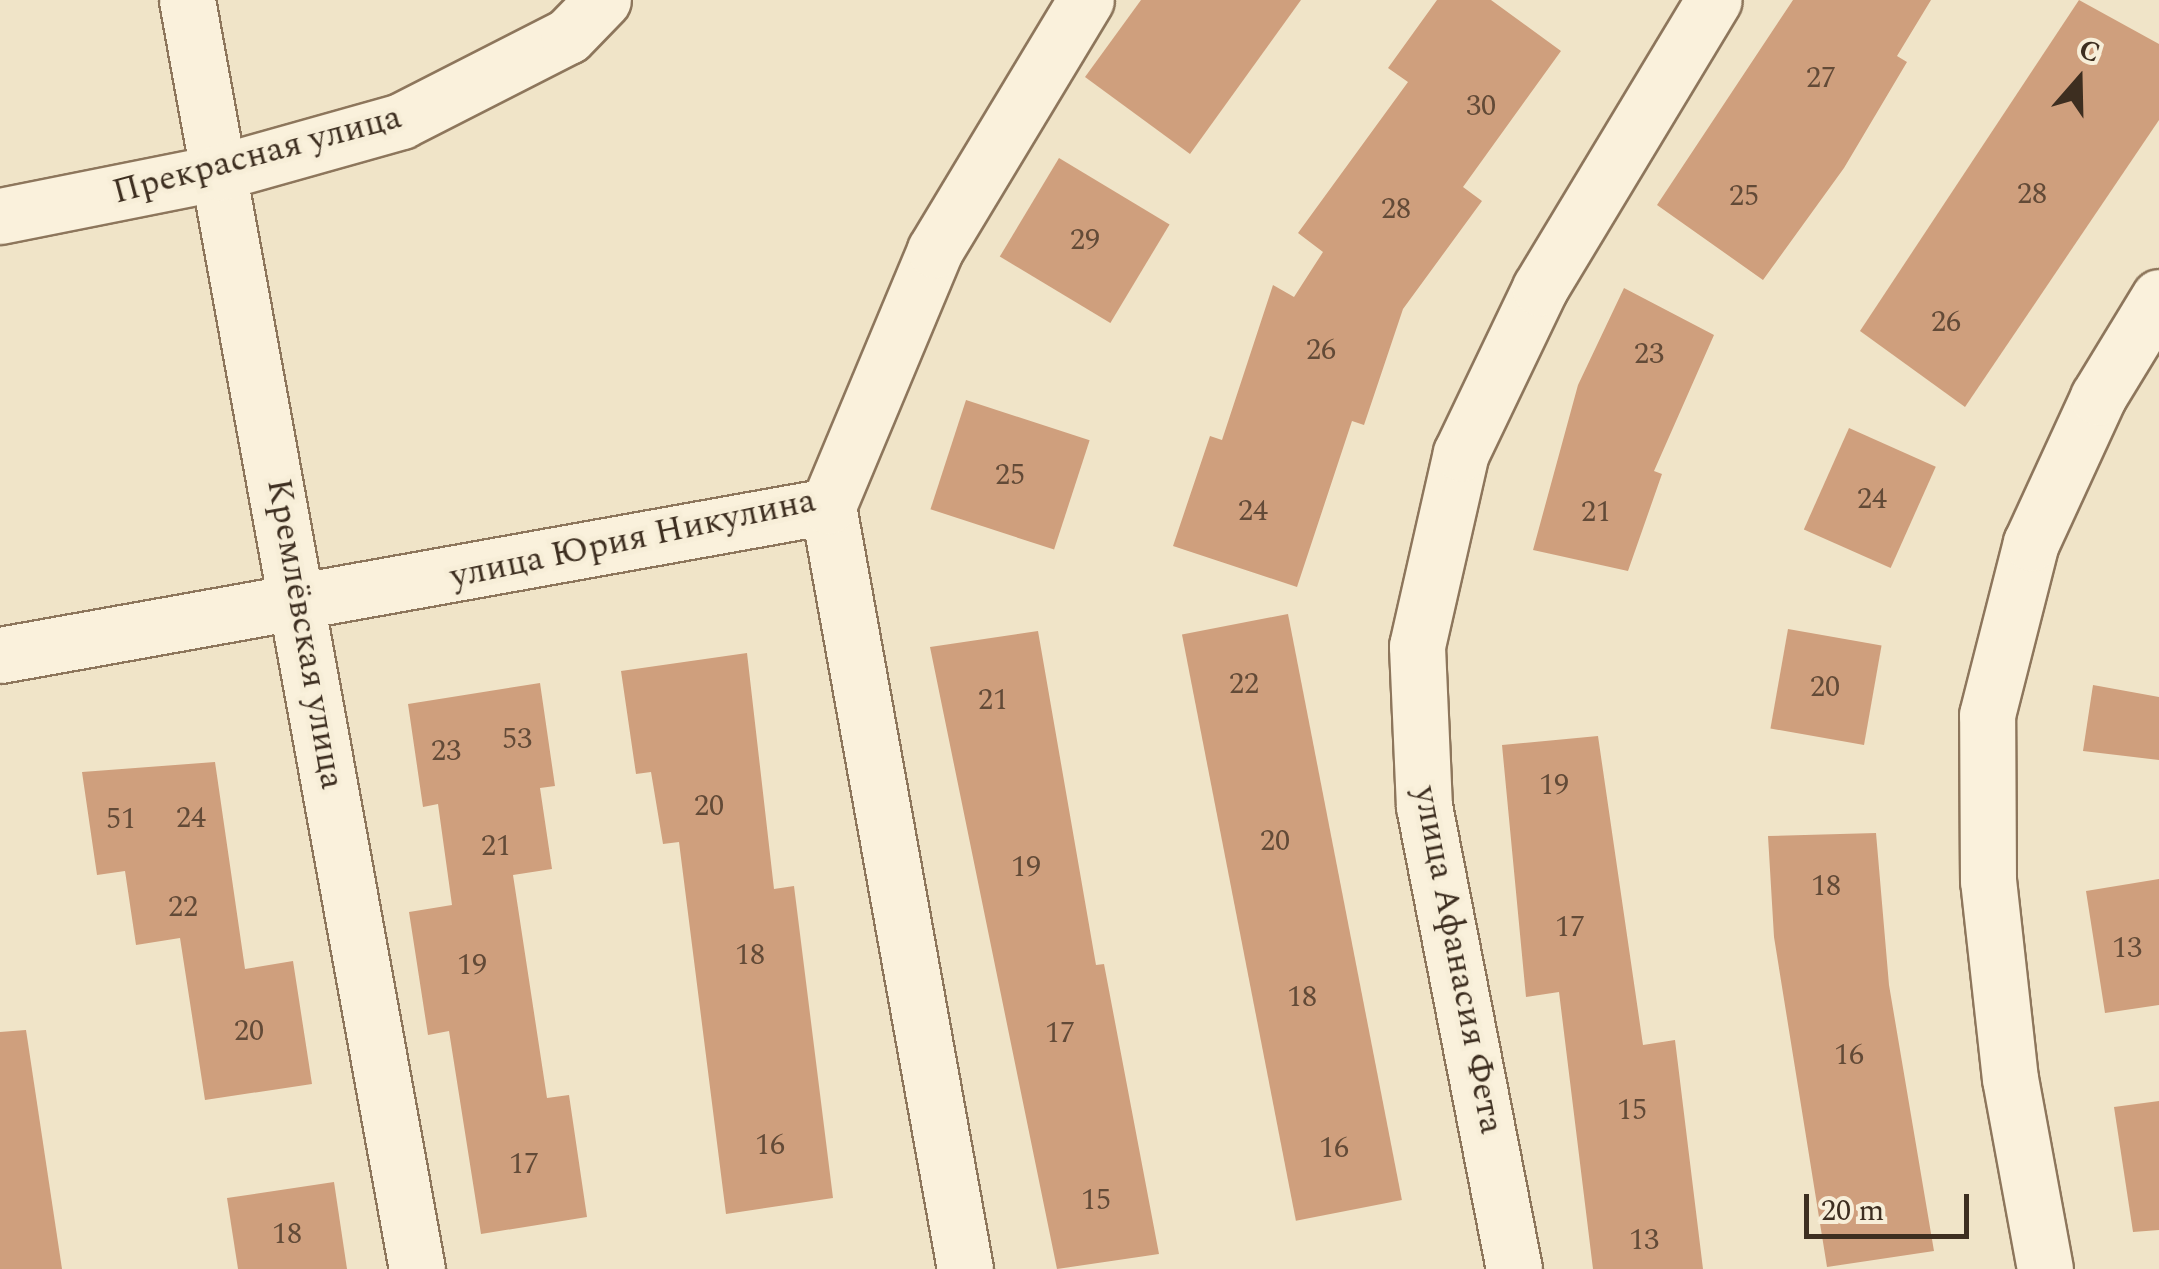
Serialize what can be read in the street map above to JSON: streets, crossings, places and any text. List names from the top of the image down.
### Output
{
  "streets": {
    "street": [
      "Прекрасная улица",
      "улица Юрия Никулина",
      "Кремлёвская улица",
      "улица Афанасия Фета"
    ]
  },
  "crossings": [
    ["Прекрасная улица", "Кремлёвская улица"],
    ["улица Юрия Никулина", "Кремлёвская улица"]
  ],
  "house_numbers": [
    "27",
    "30",
    "28",
    "25",
    "28",
    "29",
    "26",
    "26",
    "23",
    "25",
    "24",
    "24",
    "21",
    "22",
    "20",
    "21",
    "53",
    "23",
    "19",
    "20",
    "24",
    "51",
    "20",
    "21",
    "19",
    "18",
    "22",
    "17",
    "13",
    "18",
    "19",
    "18",
    "20",
    "17",
    "16",
    "15",
    "16",
    "16",
    "17",
    "15",
    "18",
    "13"
  ],
  "scale_bar": "20 m",
  "north": "top"
}
